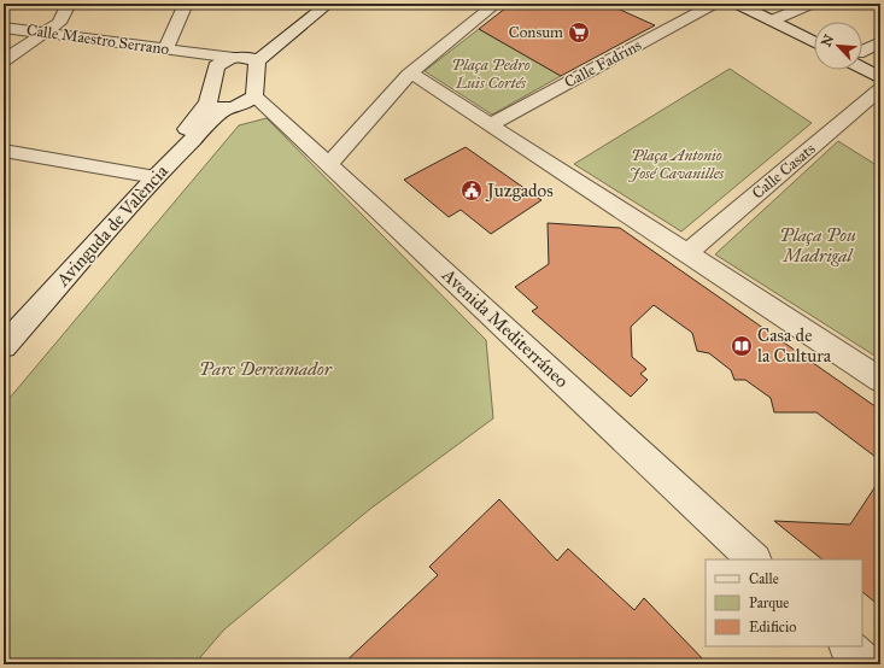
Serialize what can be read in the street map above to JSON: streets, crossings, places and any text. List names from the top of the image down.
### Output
{
  "streets": {
    "main road": ["Avinguda de València"],
    "street": [
      "Calle Maestro Serrano",
      "Calle Fadrins",
      "Calle Casats",
      "Avenida Mediterráneo"
    ]
  },
  "crossings": [
    ["Calle Maestro Serrano", "Avinguda de València"],
    ["Calle Maestro Serrano", "Avenida Mediterráneo"],
    ["Avinguda de València", "Avenida Mediterráneo"]
  ],
  "parks": [
    "Plaça Pedro Luis Cortés",
    "Plaça Antonio José Cavanilles",
    "Plaça Pou Madrigal",
    "Parc Derramador"
  ],
  "places": {
    "supermarket": ["Consum"],
    "public building": ["Juzgados"],
    "library": ["Casa de la Cultura"]
  },
  "legend": ["Calle", "Parque", "Edificio"],
  "north": "top left"
}
